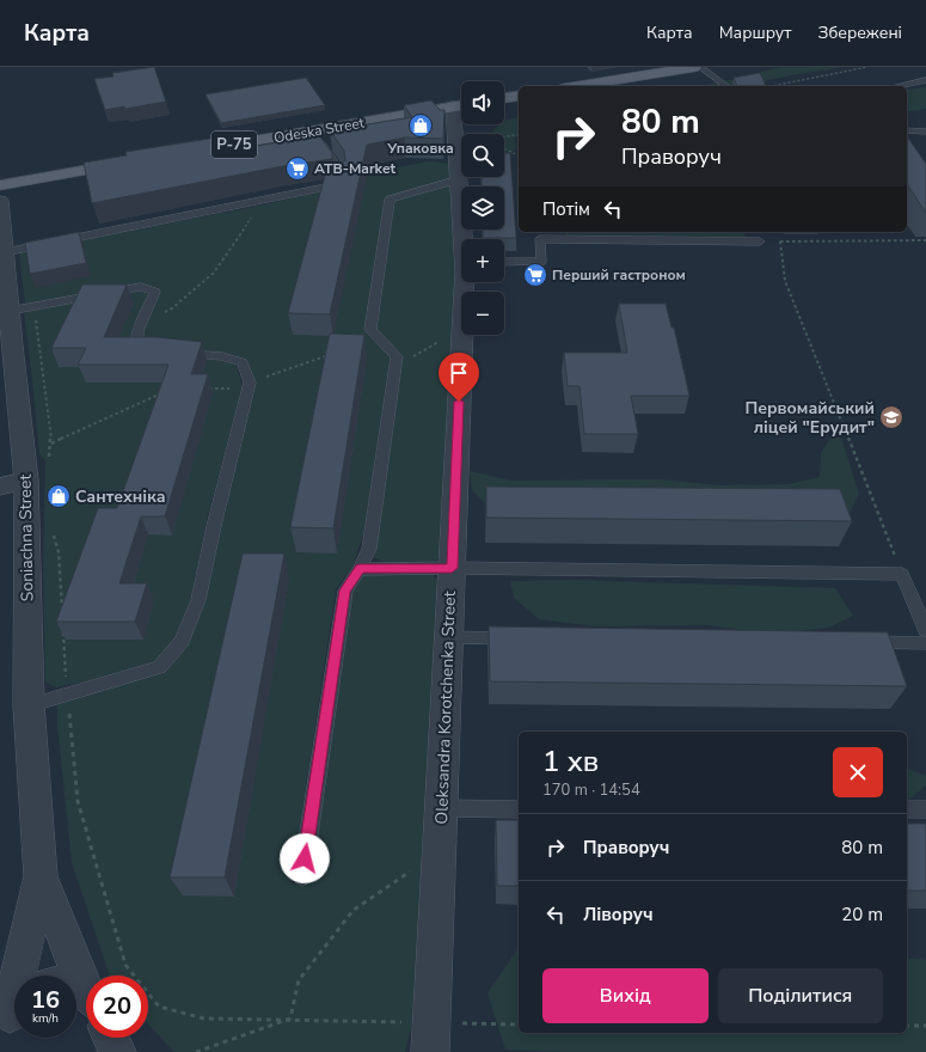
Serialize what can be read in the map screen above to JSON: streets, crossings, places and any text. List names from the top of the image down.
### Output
{
  "streets": {
    "main road": ["Odeska Street", "Р-75"],
    "street": ["Soniachna Street", "Oleksandra Korotchenka Street"]
  },
  "crossings": [
    ["Odeska Street", "Oleksandra Korotchenka Street"]
  ],
  "places": {
    "shop": ["Упаковка", "Сантехніка"],
    "supermarket": ["ATB-Market", "Перший гастроном"],
    "school or university": ["Первомайський ліцей \"Ерудит\""]
  },
  "page": {
    "header": "Карта",
    "nav": ["Карта", "Маршрут", "Збережені"],
    "map_buttons": ["+", "−"],
    "turn": ["80 m", "Праворуч"],
    "then": "Потім",
    "heading": ["1 хв", "170 m · 14:54"],
    "list": [
      {
        "name": "Праворуч",
        "value": "80 m"
      },
      {
        "name": "Ліворуч",
        "value": "20 m"
      }
    ],
    "buttons": ["Вихід", "Поділитися"],
    "speed": "16 km/h",
    "limit": "20"
  }
}
